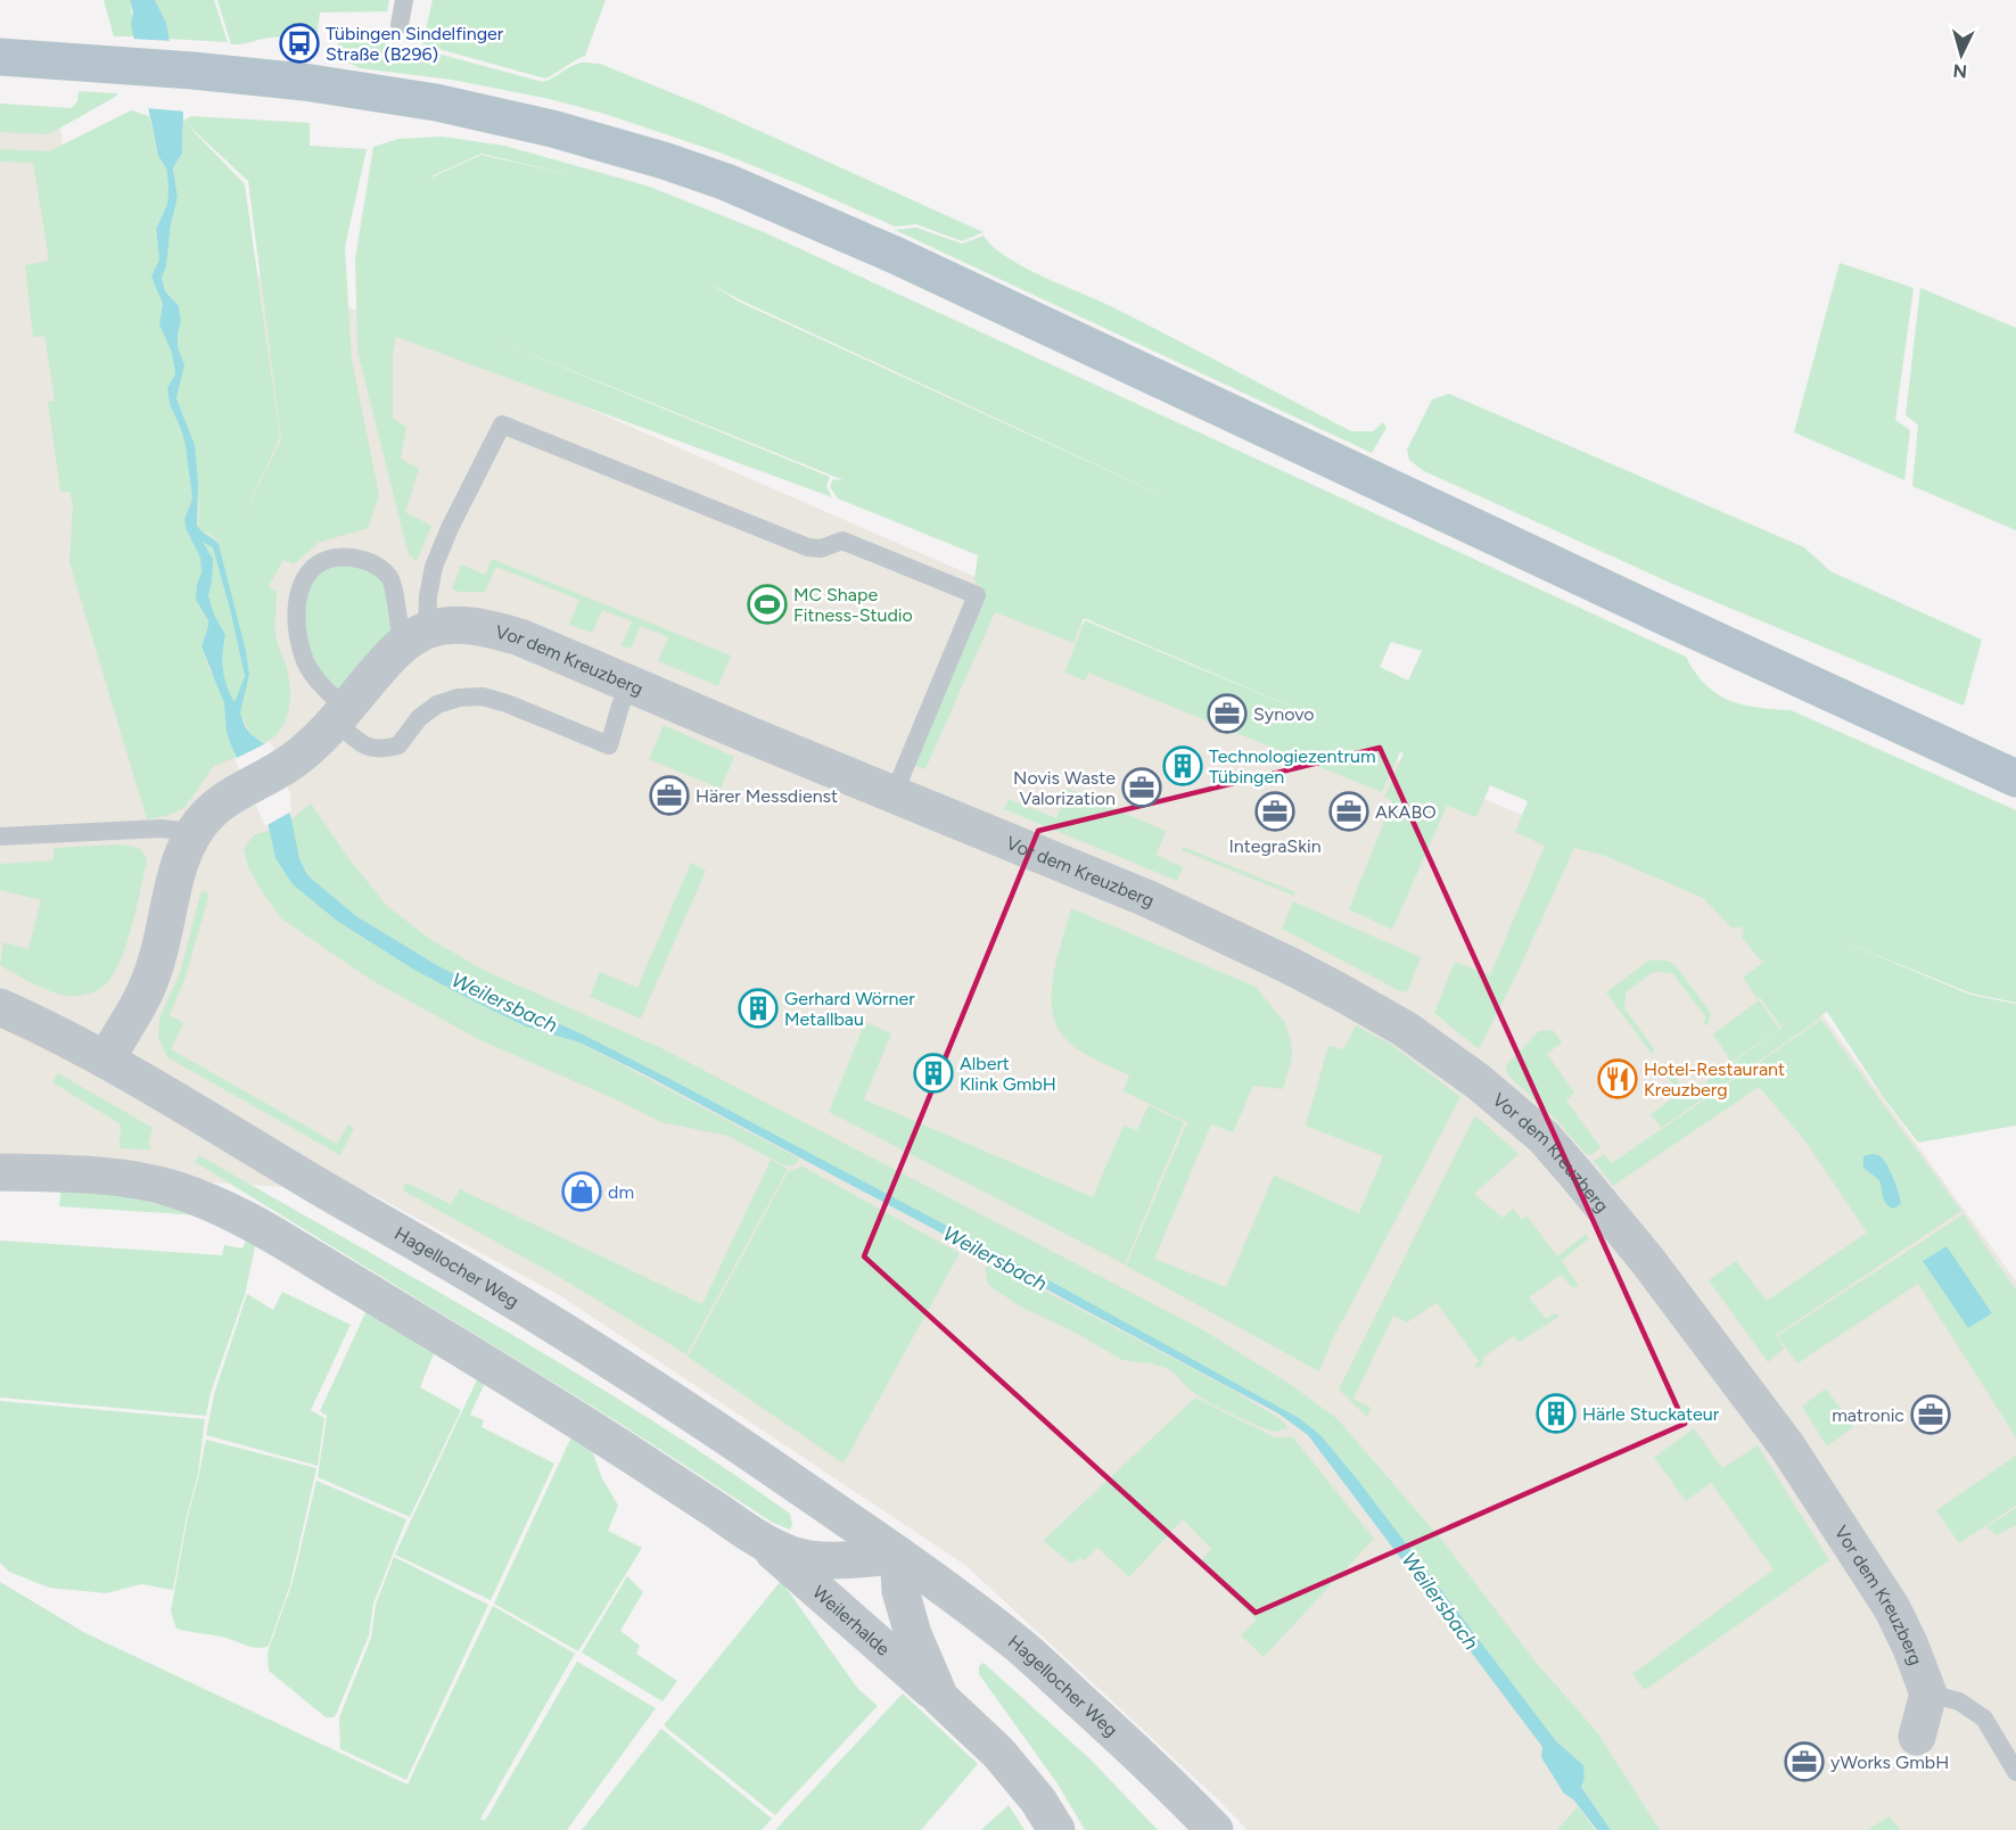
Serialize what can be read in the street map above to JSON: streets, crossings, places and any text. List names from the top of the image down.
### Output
{
  "streets": {
    "street": ["Vor dem Kreuzberg", "Hagellocher Weg", "Weilerhalde"]
  },
  "crossings": [
    ["Hagellocher Weg", "Weilerhalde"]
  ],
  "water": ["Weilersbach"],
  "places": {
    "bus stop": ["Tübingen Sindelfinger Straße (B296)"],
    "sports": ["MC Shape Fitness-Studio"],
    "office": [
      "Synovo",
      "Novis Waste Valorization",
      "Härer Messdienst",
      "IntegraSkin",
      "AKABO",
      "matronic",
      "yWorks GmbH"
    ],
    "building": [
      "Technologiezentrum Tübingen",
      "Gerhard Wörner Metallbau",
      "Albert Klink GmbH",
      "Härle Stuckateur"
    ],
    "restaurant": ["Hotel-Restaurant Kreuzberg"],
    "shop": ["dm"]
  },
  "north": "bottom"
}
